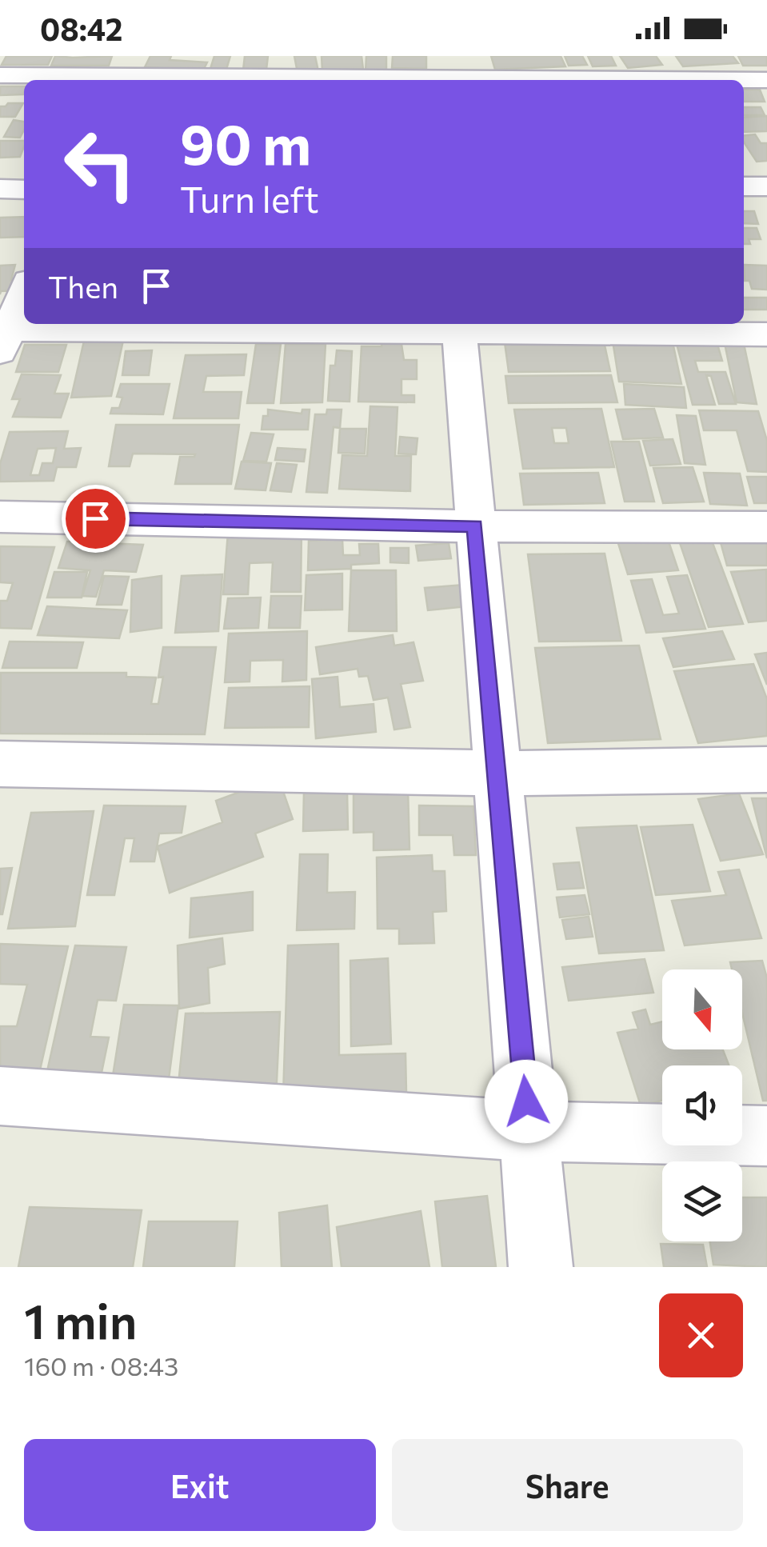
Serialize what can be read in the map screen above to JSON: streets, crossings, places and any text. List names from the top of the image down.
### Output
{
  "north": "bottom",
  "page": {
    "status": "08:42",
    "turn": ["90 m", "Turn left"],
    "then": "Then",
    "heading": ["1 min", "160 m · 08:43"],
    "buttons": ["Exit", "Share"]
  }
}
